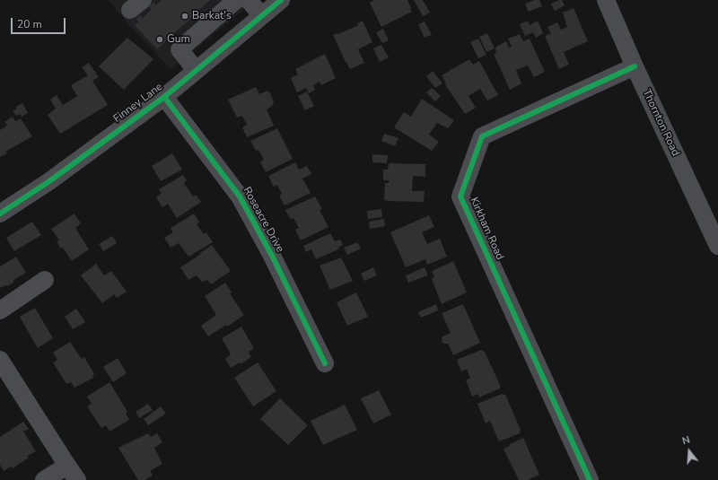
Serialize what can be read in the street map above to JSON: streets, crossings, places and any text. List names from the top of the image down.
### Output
{
  "streets": {
    "street": [
      "Finney Lane",
      "Thornton Road",
      "Roseacre Drive",
      "Kirkham Road"
    ]
  },
  "crossings": [
    ["Finney Lane", "Roseacre Drive"],
    ["Thornton Road", "Kirkham Road"]
  ],
  "places": ["Barkat's", "Gum"],
  "scale_bar": "20 m",
  "north": "top"
}
